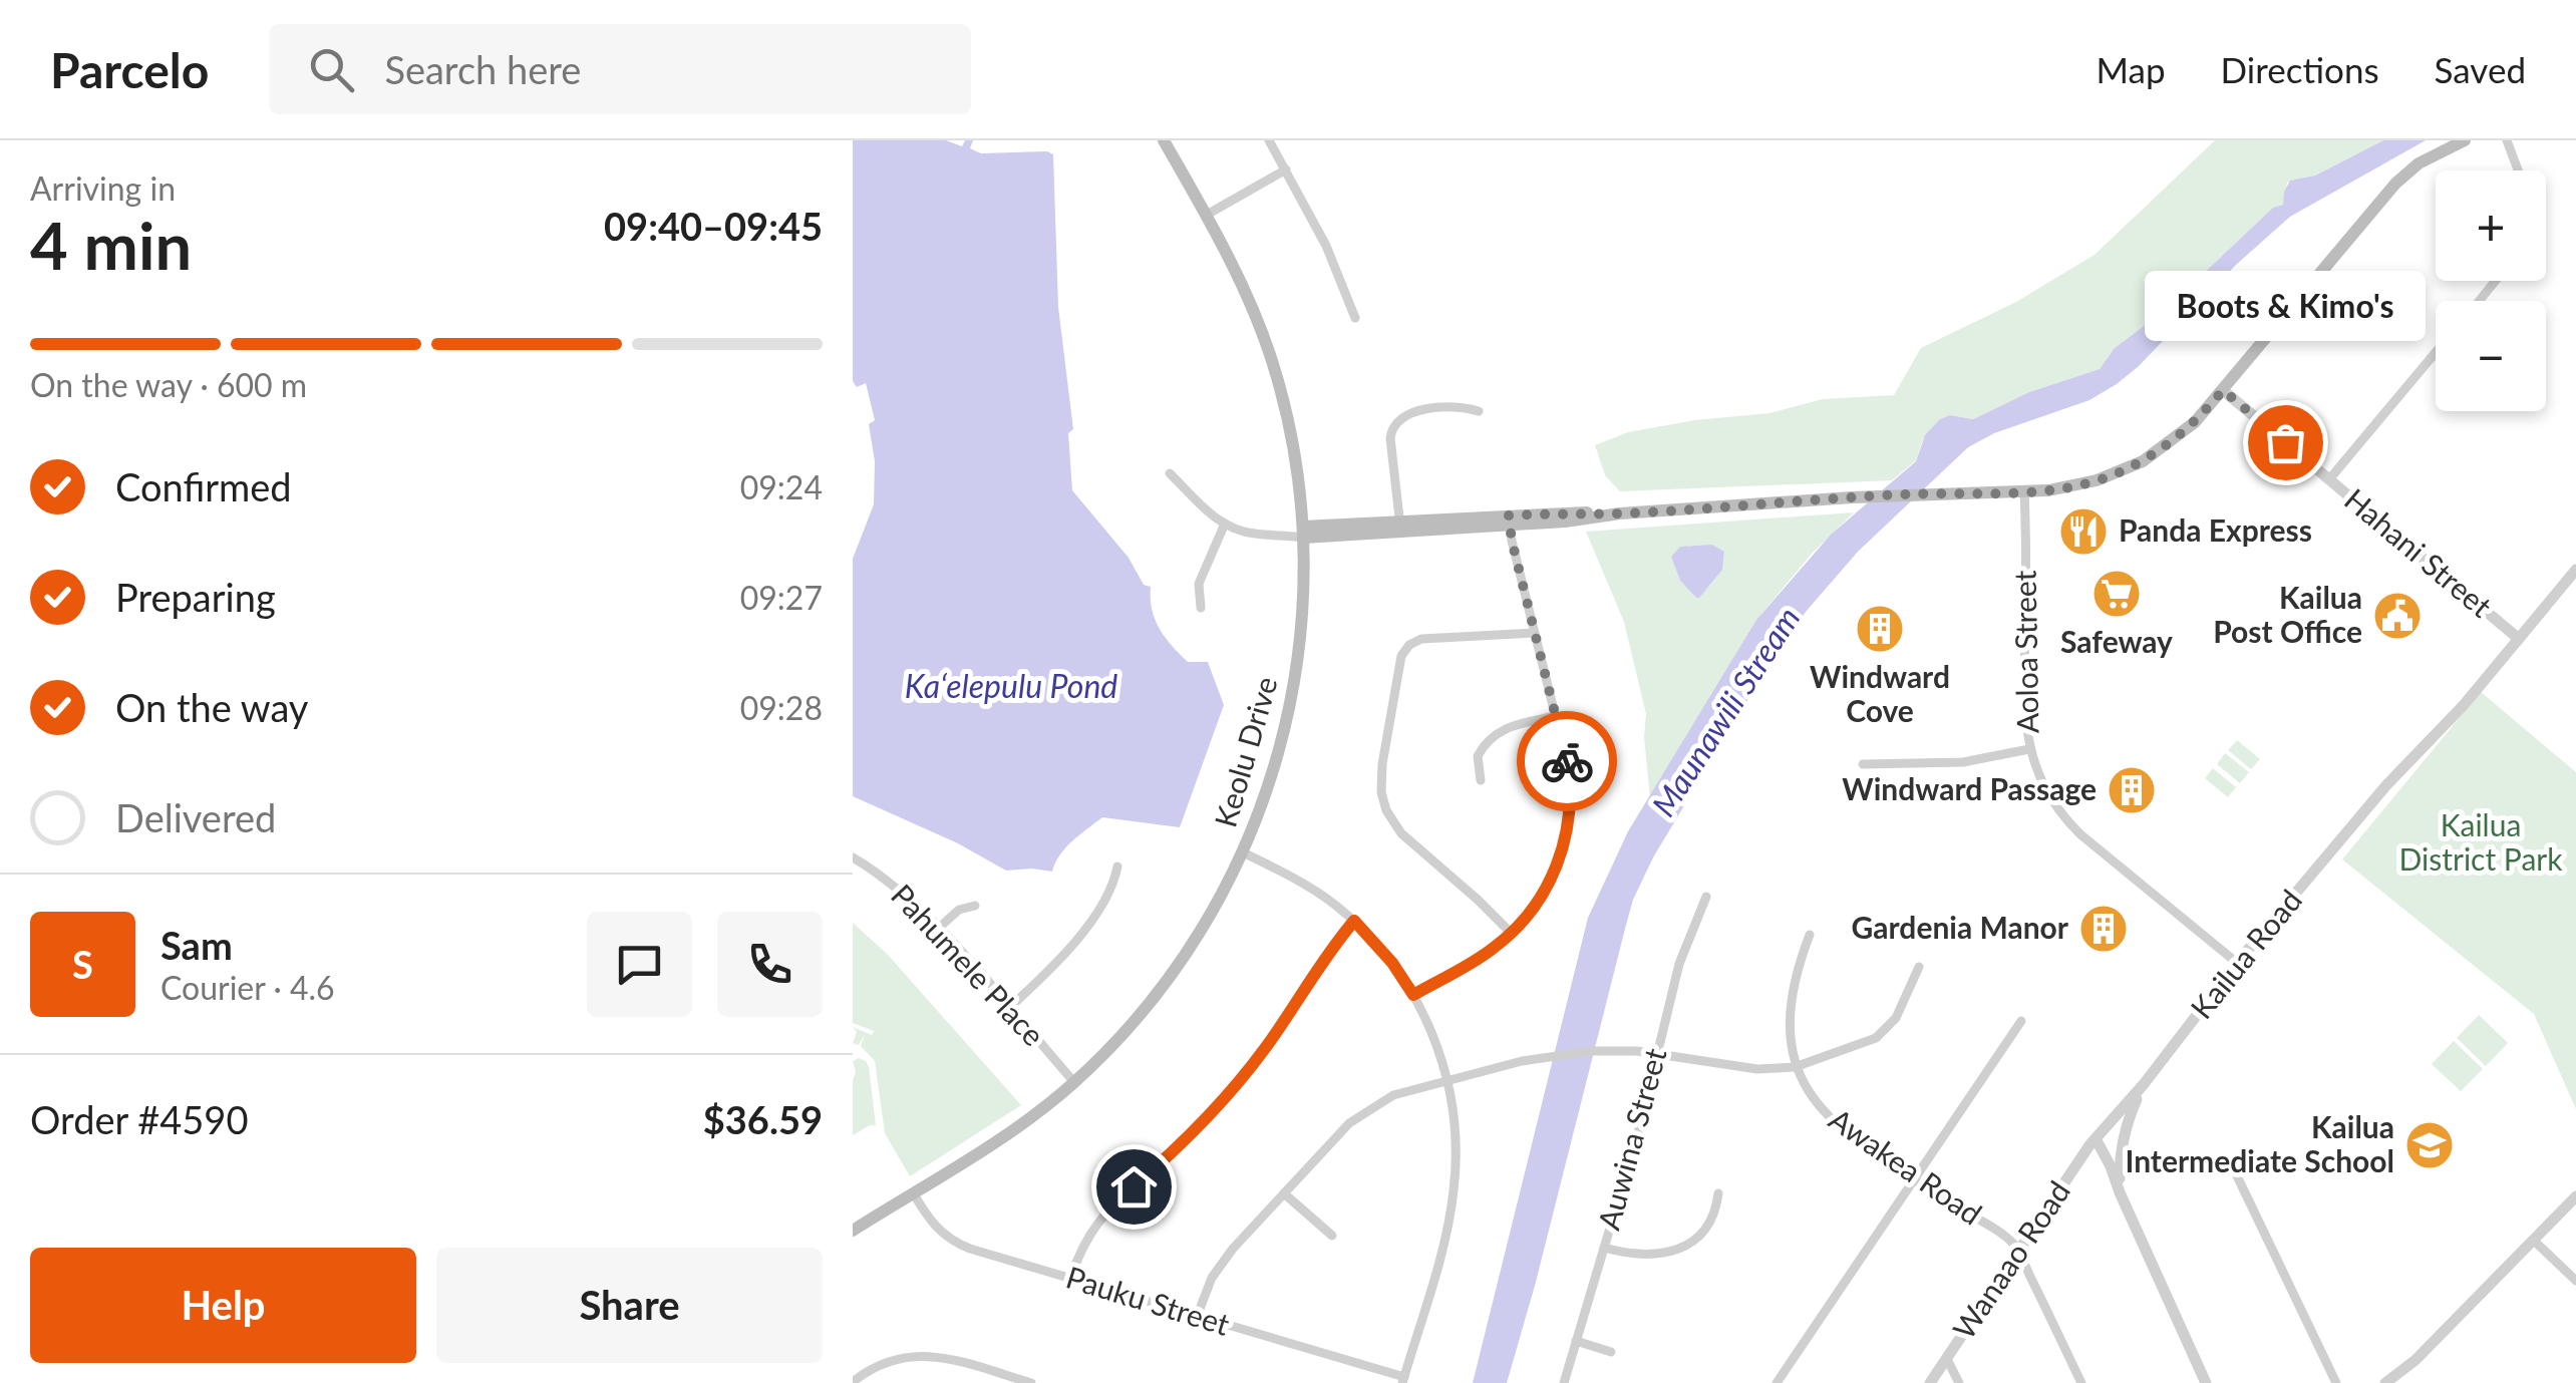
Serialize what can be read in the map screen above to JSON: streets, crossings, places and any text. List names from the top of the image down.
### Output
{
  "streets": {
    "main road": ["Keolu Drive"],
    "street": [
      "Hahani Street",
      "Aoloa Street",
      "Kailua Road",
      "Pahumele Place",
      "Auwina Street",
      "Awakea Road",
      "Wanaao Road",
      "Pauku Street"
    ]
  },
  "crossings": [
    ["Hahani Street", "Kailua Road"],
    ["Aoloa Street", "Kailua Road"],
    ["Keolu Drive", "Pahumele Place"],
    ["Keolu Drive", "Pauku Street"],
    ["Kailua Road", "Wanaao Road"],
    ["Awakea Road", "Wanaao Road"]
  ],
  "water": ["Kaʻelepulu Pond", "Maunawili Stream"],
  "parks": ["Kailua District Park"],
  "places": {
    "other": ["Boots & Kimo's"],
    "restaurant": ["Panda Express"],
    "supermarket": ["Safeway"],
    "public building": ["Kailua Post Office"],
    "building": ["Windward Cove", "Windward Passage", "Gardenia Manor"],
    "school or university": ["Kailua Intermediate School"]
  },
  "page": {
    "header": "Parcelo",
    "search": "Search here",
    "nav": ["Map", "Directions", "Saved"],
    "heading": ["4 min", "Arriving in", "09:40–09:45"],
    "panel": [
      "Sam",
      "Courier · 4.6",
      "Order #4590",
      "$36.59"
    ],
    "map_buttons": ["+", "−"],
    "bubble": "Boots & Kimo's",
    "bar": "On the way · 600 m",
    "list": [
      ["Confirmed", "09:24"],
      ["Preparing", "09:27"],
      ["On the way", "09:28"],
      "Delivered"
    ],
    "round": "S",
    "buttons": ["Help", "Share"]
  }
}
